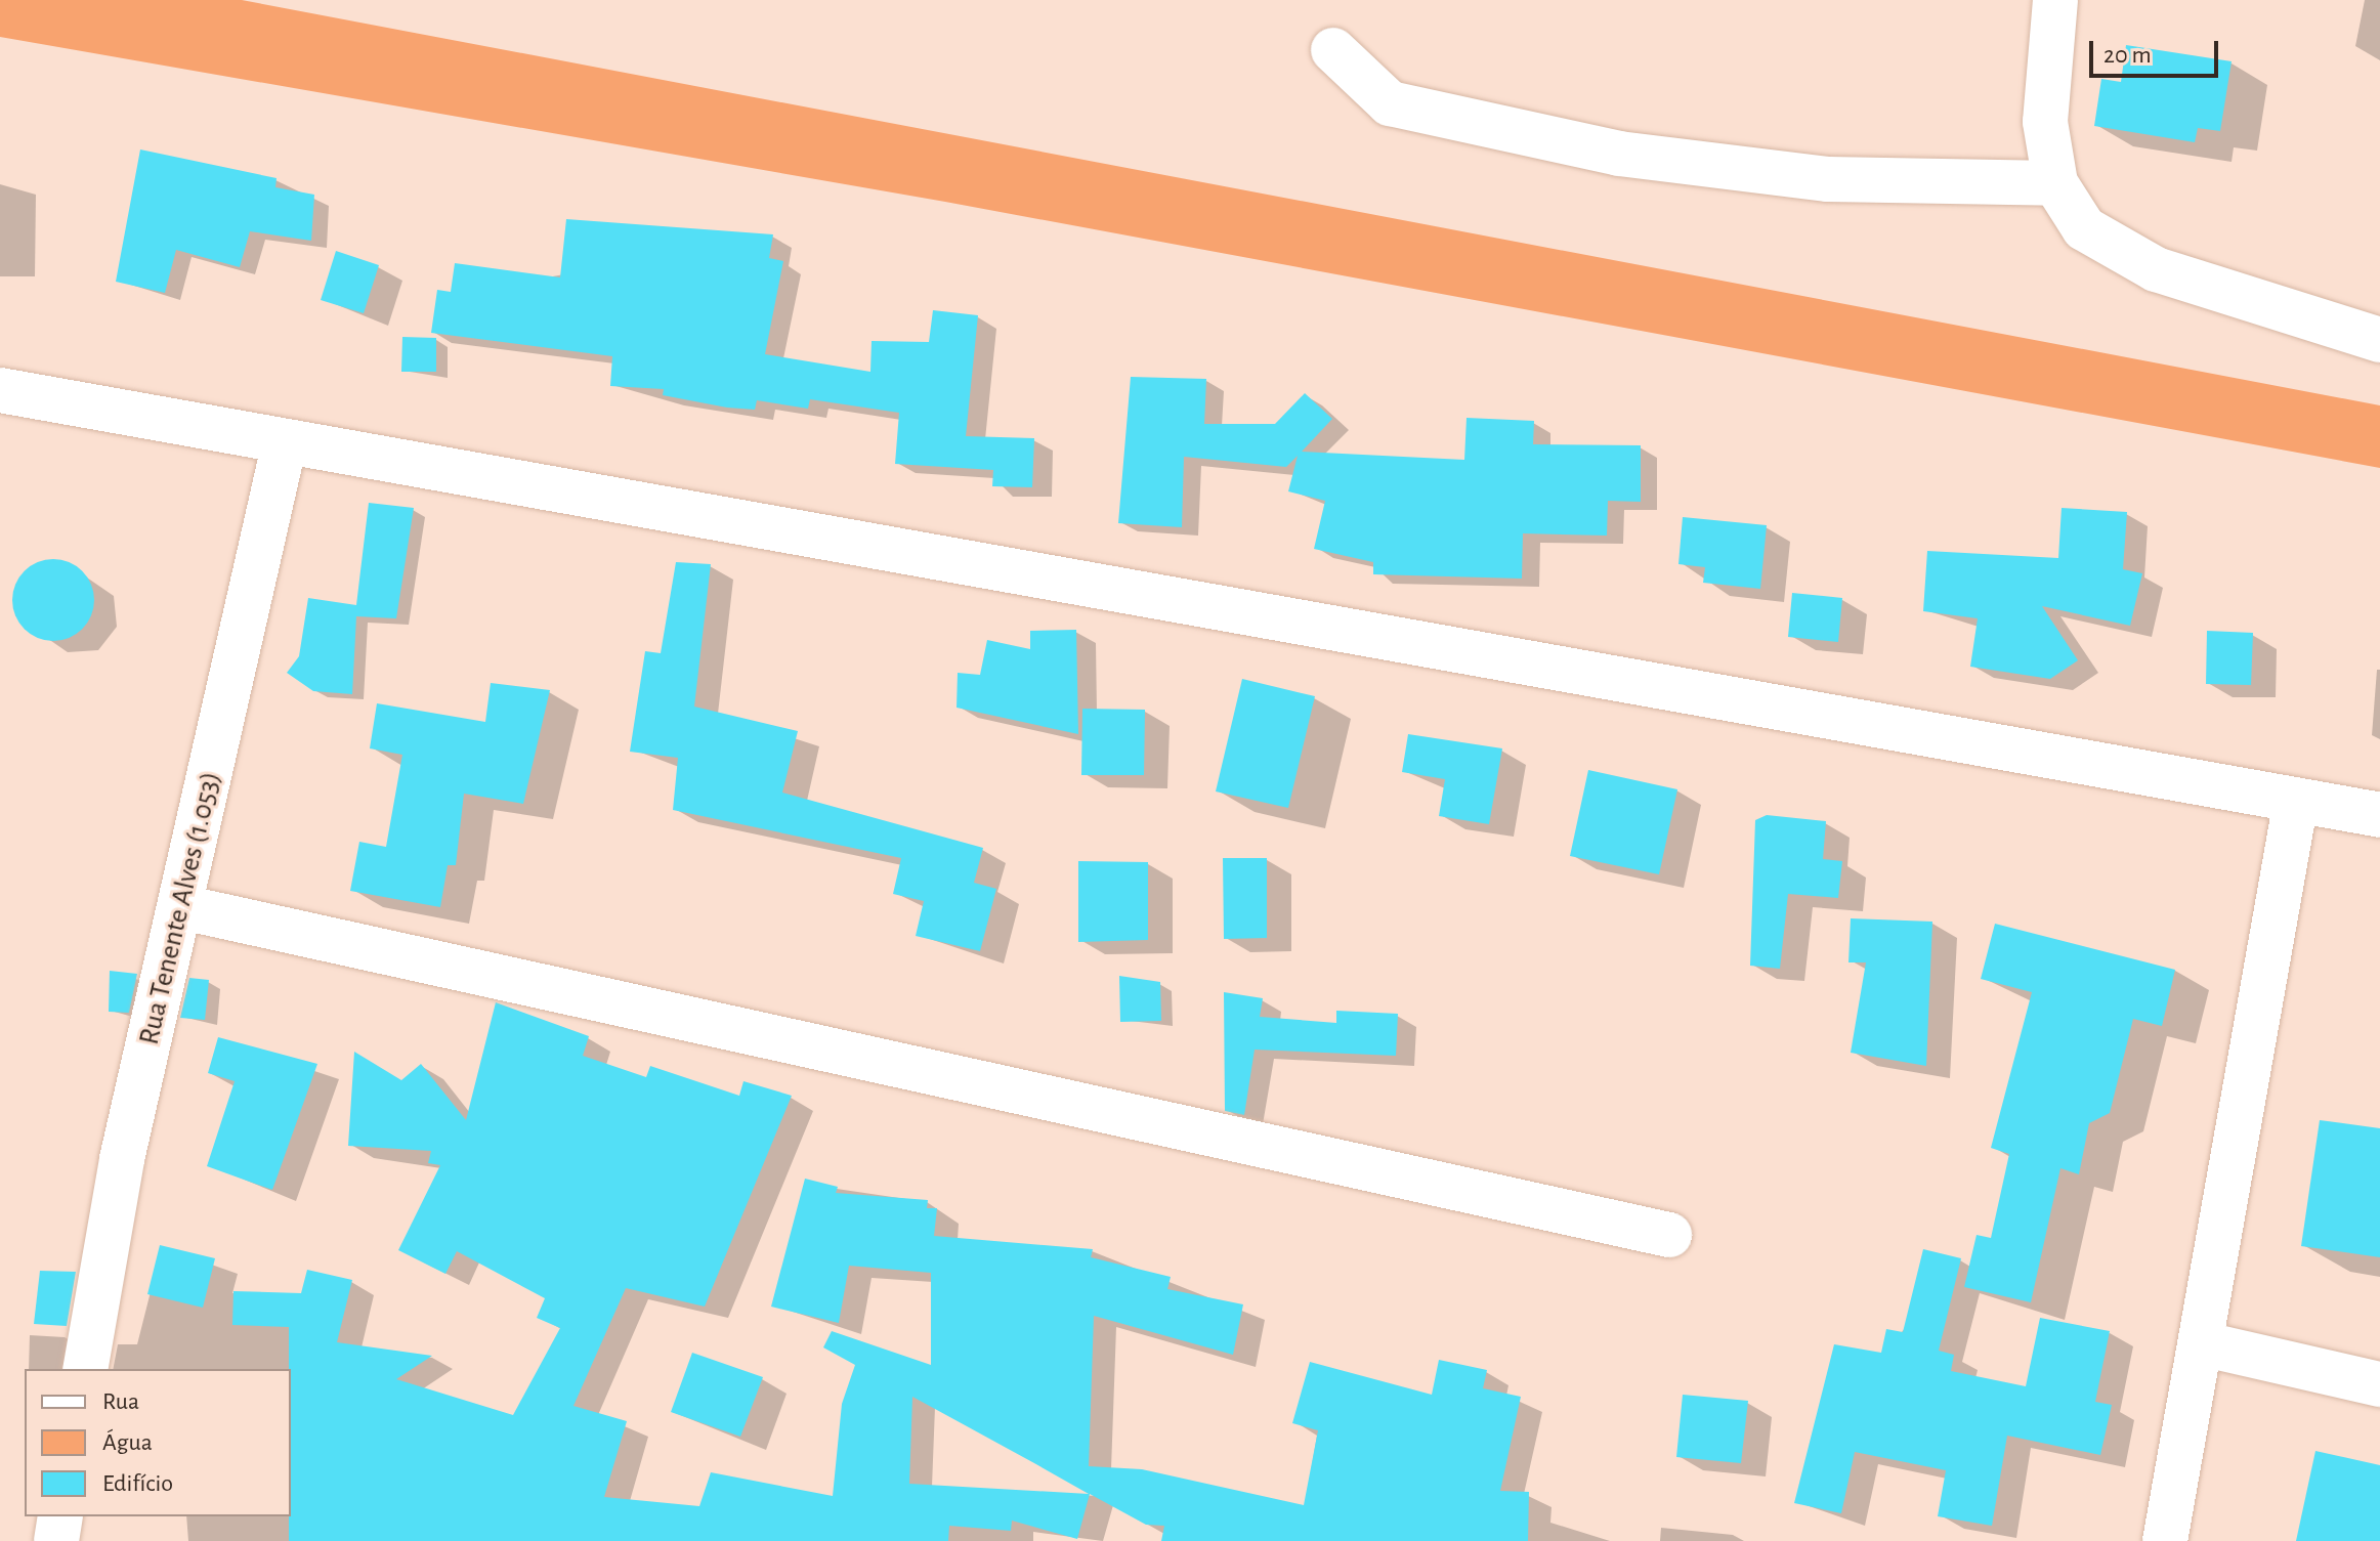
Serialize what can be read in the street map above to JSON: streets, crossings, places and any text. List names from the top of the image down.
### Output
{
  "streets": {
    "street": ["Rua Tenente Alves (1.053)"]
  },
  "legend": ["Rua", "Água", "Edifício"],
  "scale_bar": "20 m"
}
